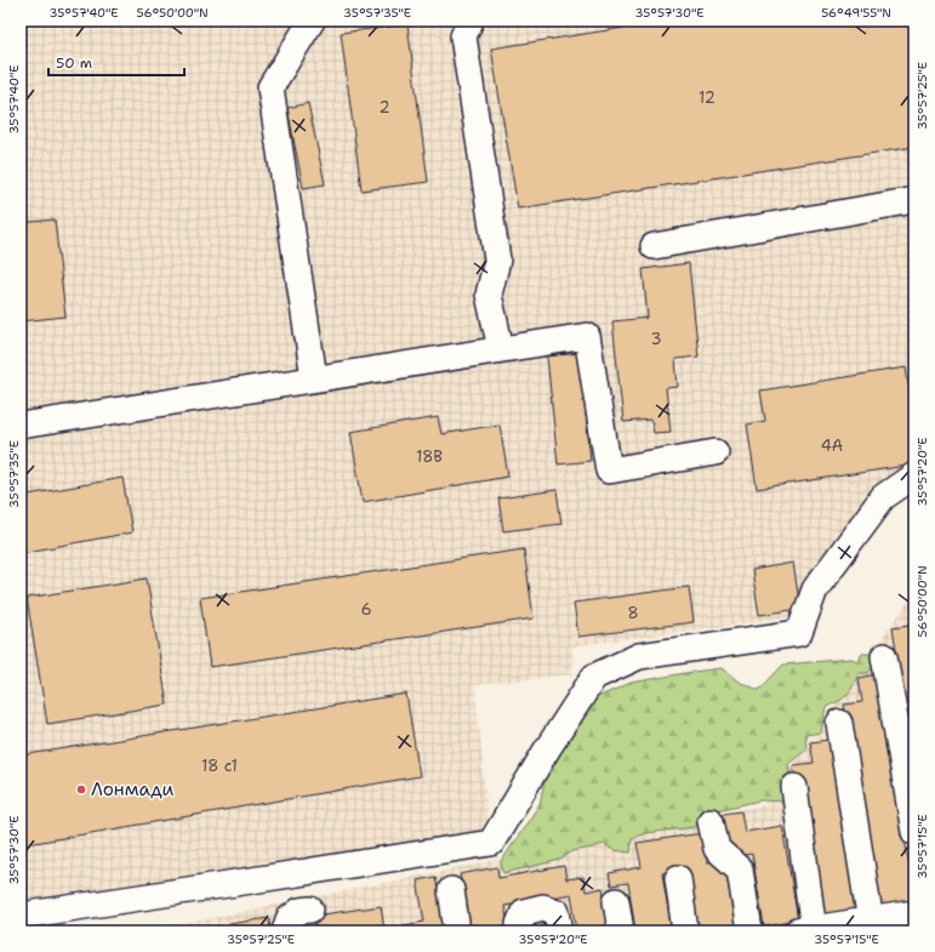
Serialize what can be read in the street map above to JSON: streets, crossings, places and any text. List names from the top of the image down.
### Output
{
  "places": ["Лонмади"],
  "house_numbers": [
    "12",
    "2",
    "3",
    "4А",
    "18В",
    "6",
    "8",
    "18 с1"
  ],
  "scale_bar": "50 m",
  "coordinates": [
    "35°57'40\"E",
    "56°50'00\"N",
    "35°57'35\"E",
    "35°57'30\"E",
    "56°49'55\"N",
    "35°57'25\"E",
    "35°57'20\"E",
    "35°57'15\"E"
  ]
}
